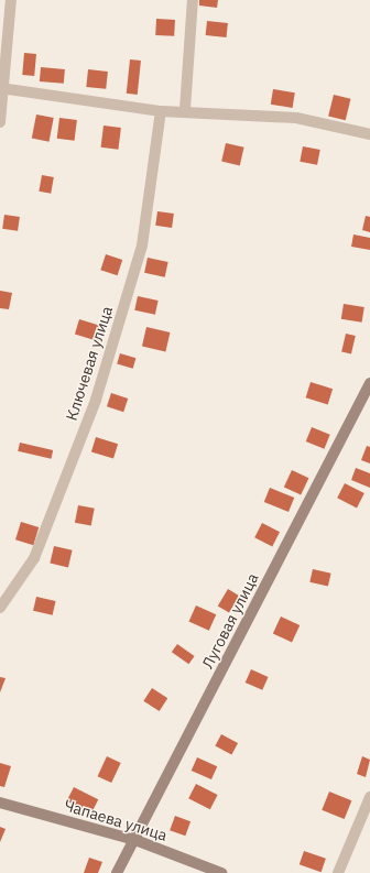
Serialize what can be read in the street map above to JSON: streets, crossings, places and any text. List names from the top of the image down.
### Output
{
  "streets": {
    "street": ["Ключевая улица", "Луговая улица", "Чапаева улица"]
  },
  "crossings": [
    ["Луговая улица", "Чапаева улица"]
  ]
}
